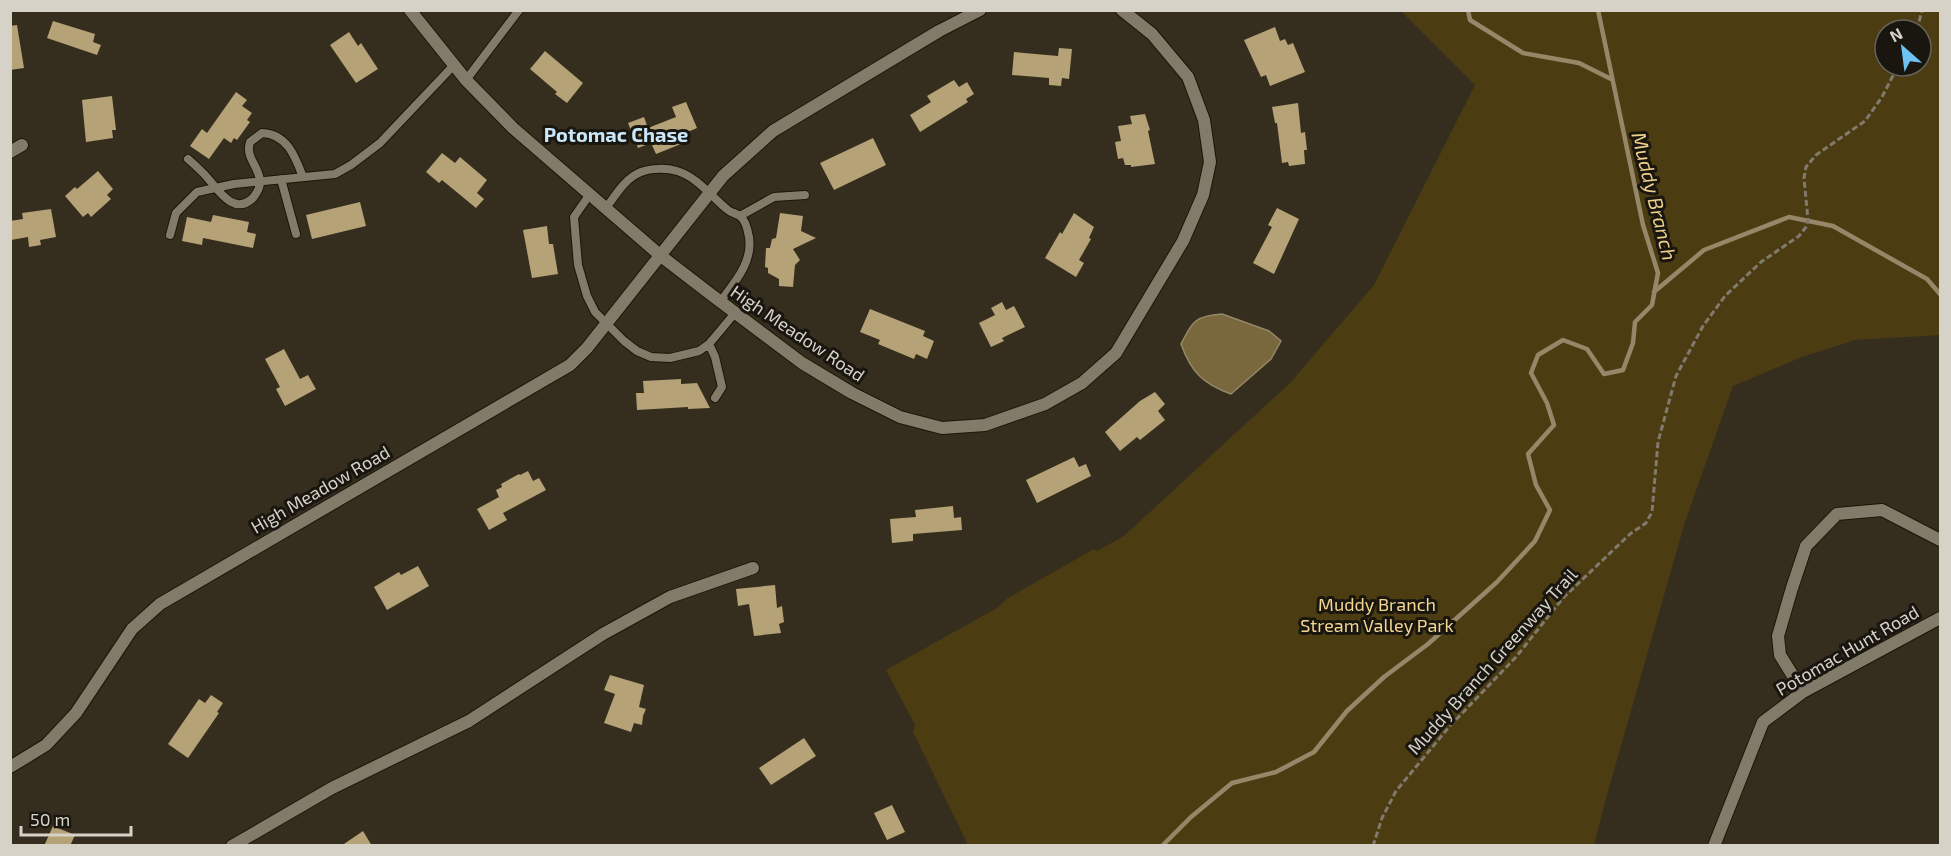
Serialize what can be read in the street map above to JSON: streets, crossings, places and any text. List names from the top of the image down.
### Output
{
  "streets": {
    "street": ["High Meadow Road", "Potomac Hunt Road"],
    "path": ["Muddy Branch Greenway Trail"]
  },
  "districts": ["Potomac Chase"],
  "water": ["Muddy Branch"],
  "parks": ["Muddy Branch Stream Valley Park"],
  "scale_bar": "50 m",
  "north": "top left"
}
